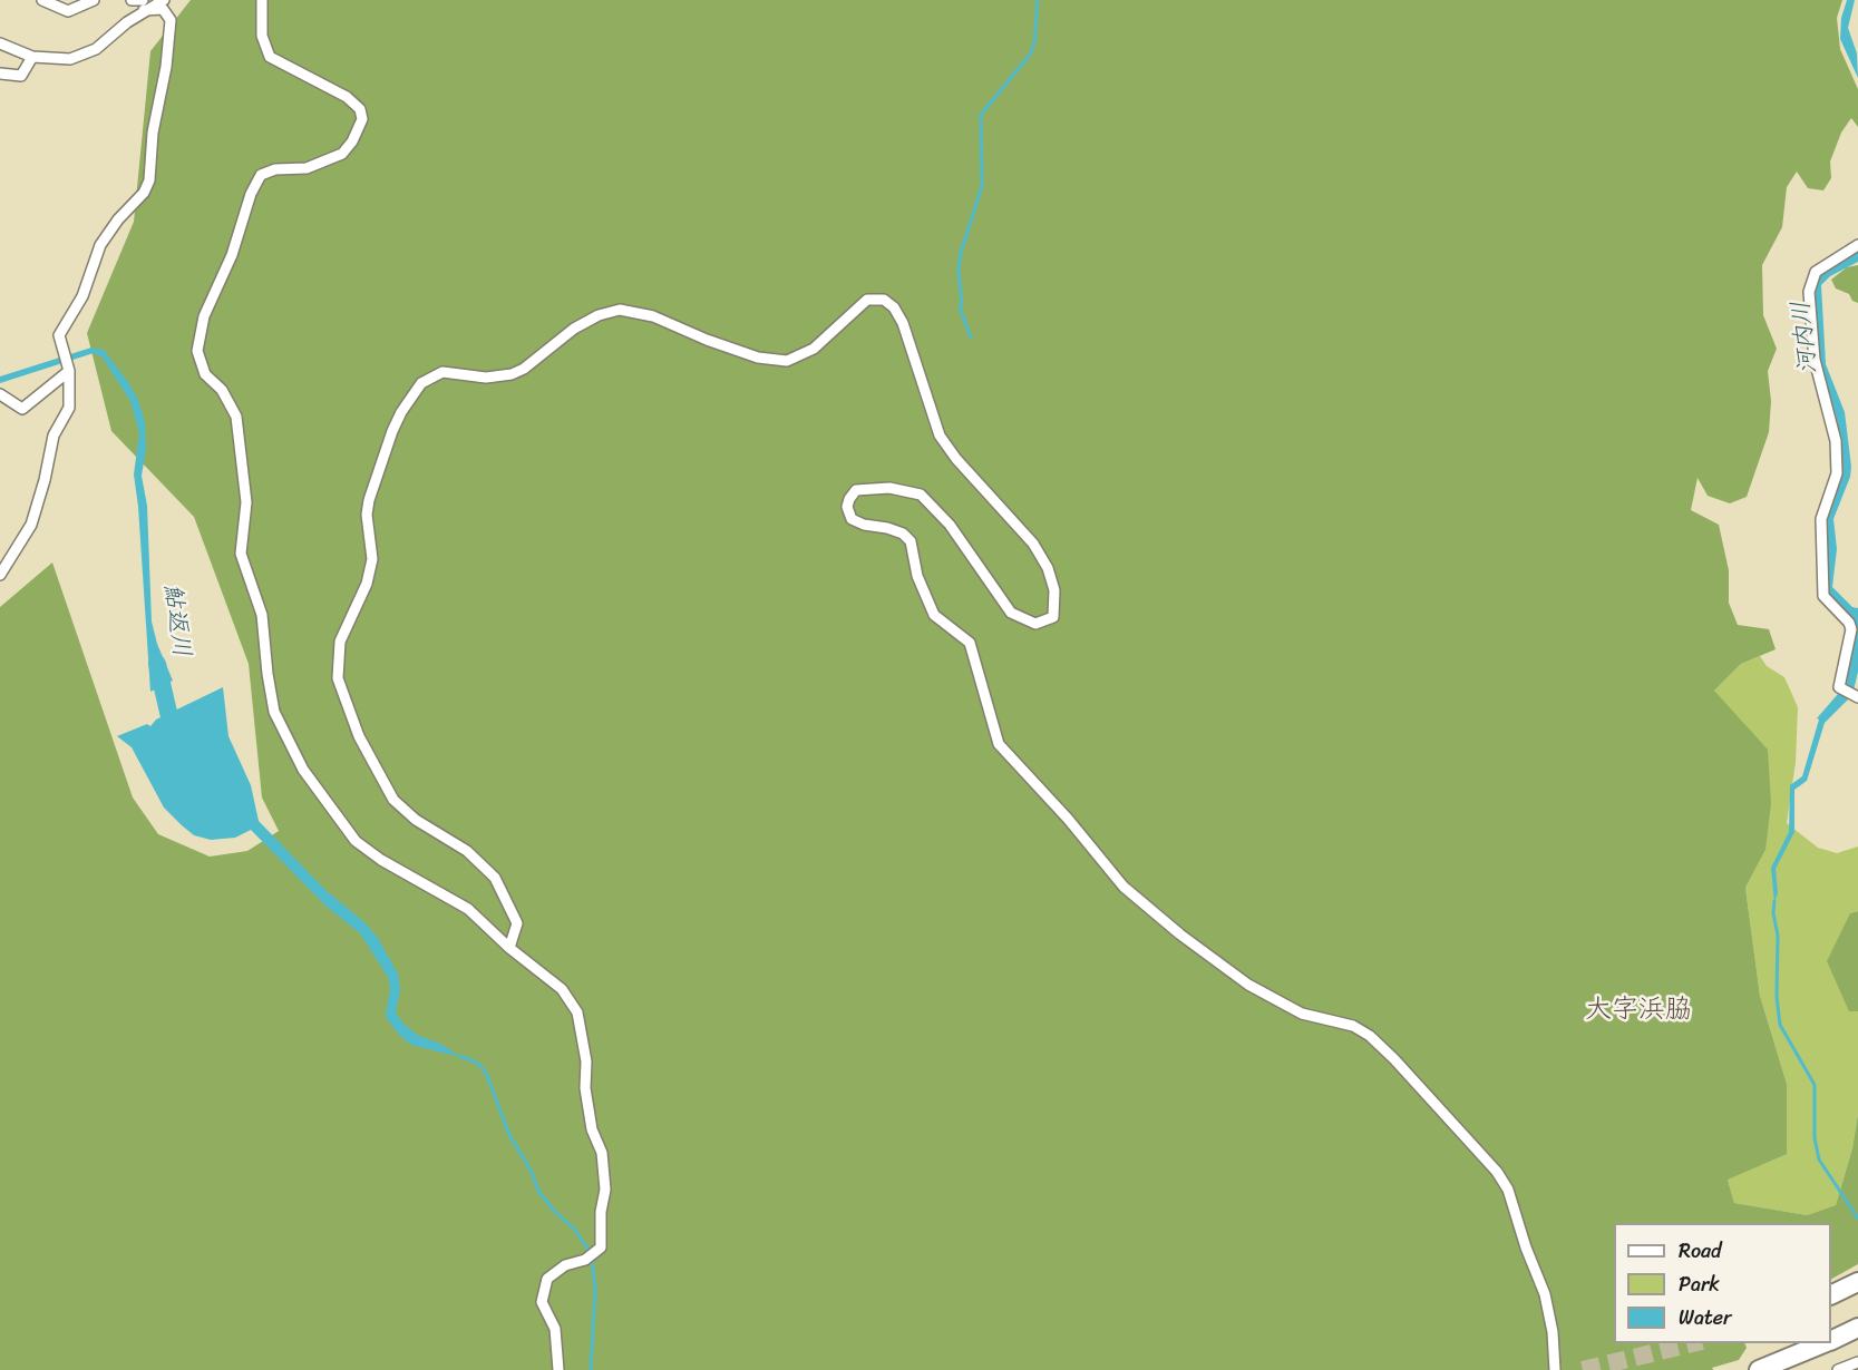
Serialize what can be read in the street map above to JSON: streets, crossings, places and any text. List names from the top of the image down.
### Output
{
  "districts": ["大字浜脇"],
  "water": ["河内川", "鮎返川"],
  "legend": ["Road", "Park", "Water"]
}
